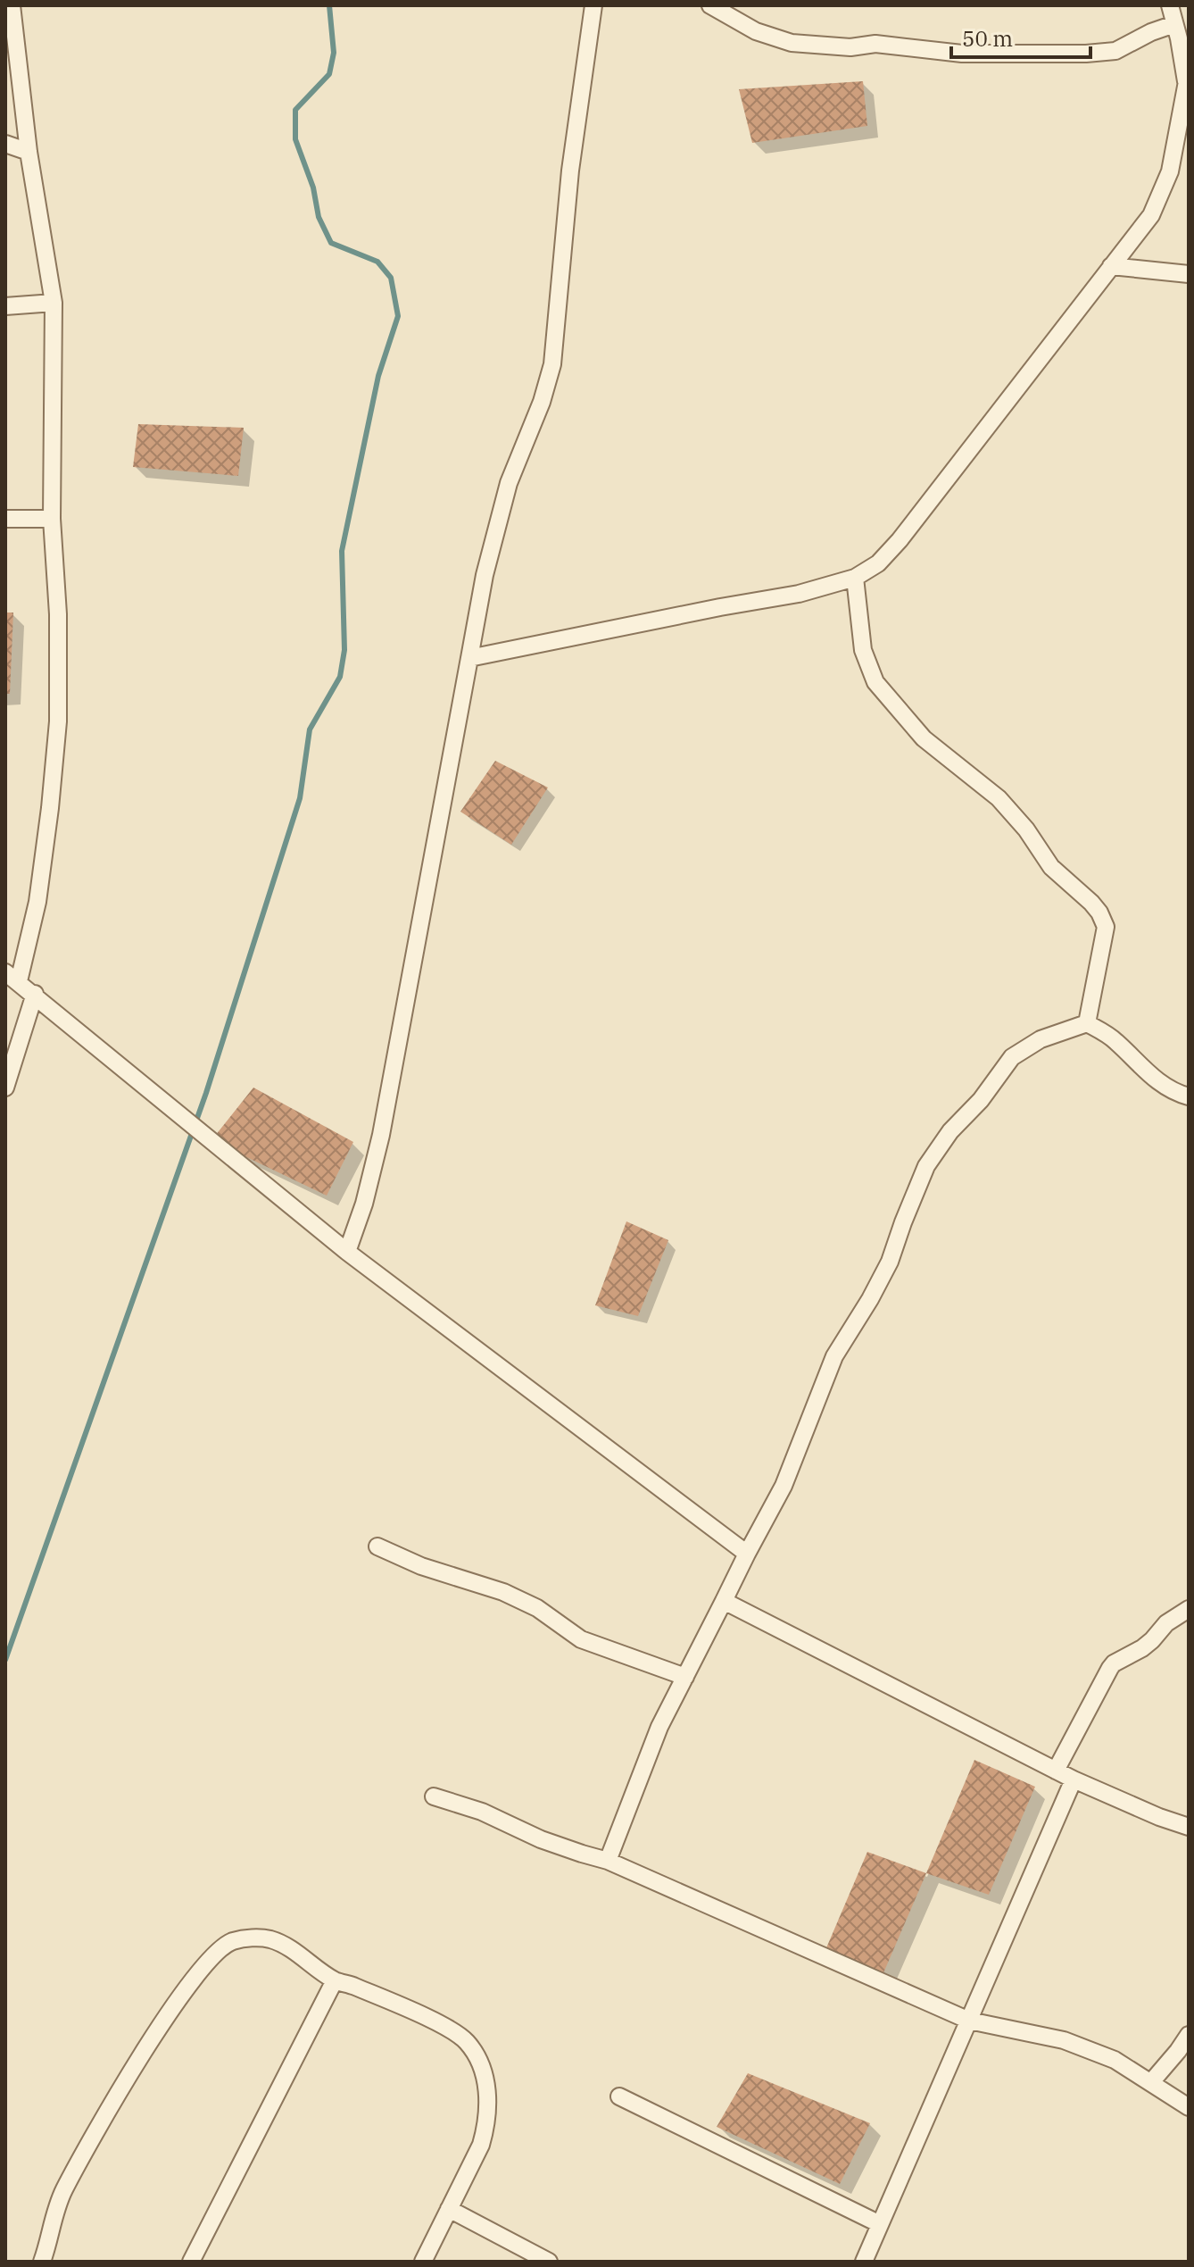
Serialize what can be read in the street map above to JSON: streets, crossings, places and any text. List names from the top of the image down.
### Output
{
  "scale_bar": "50 m"
}
